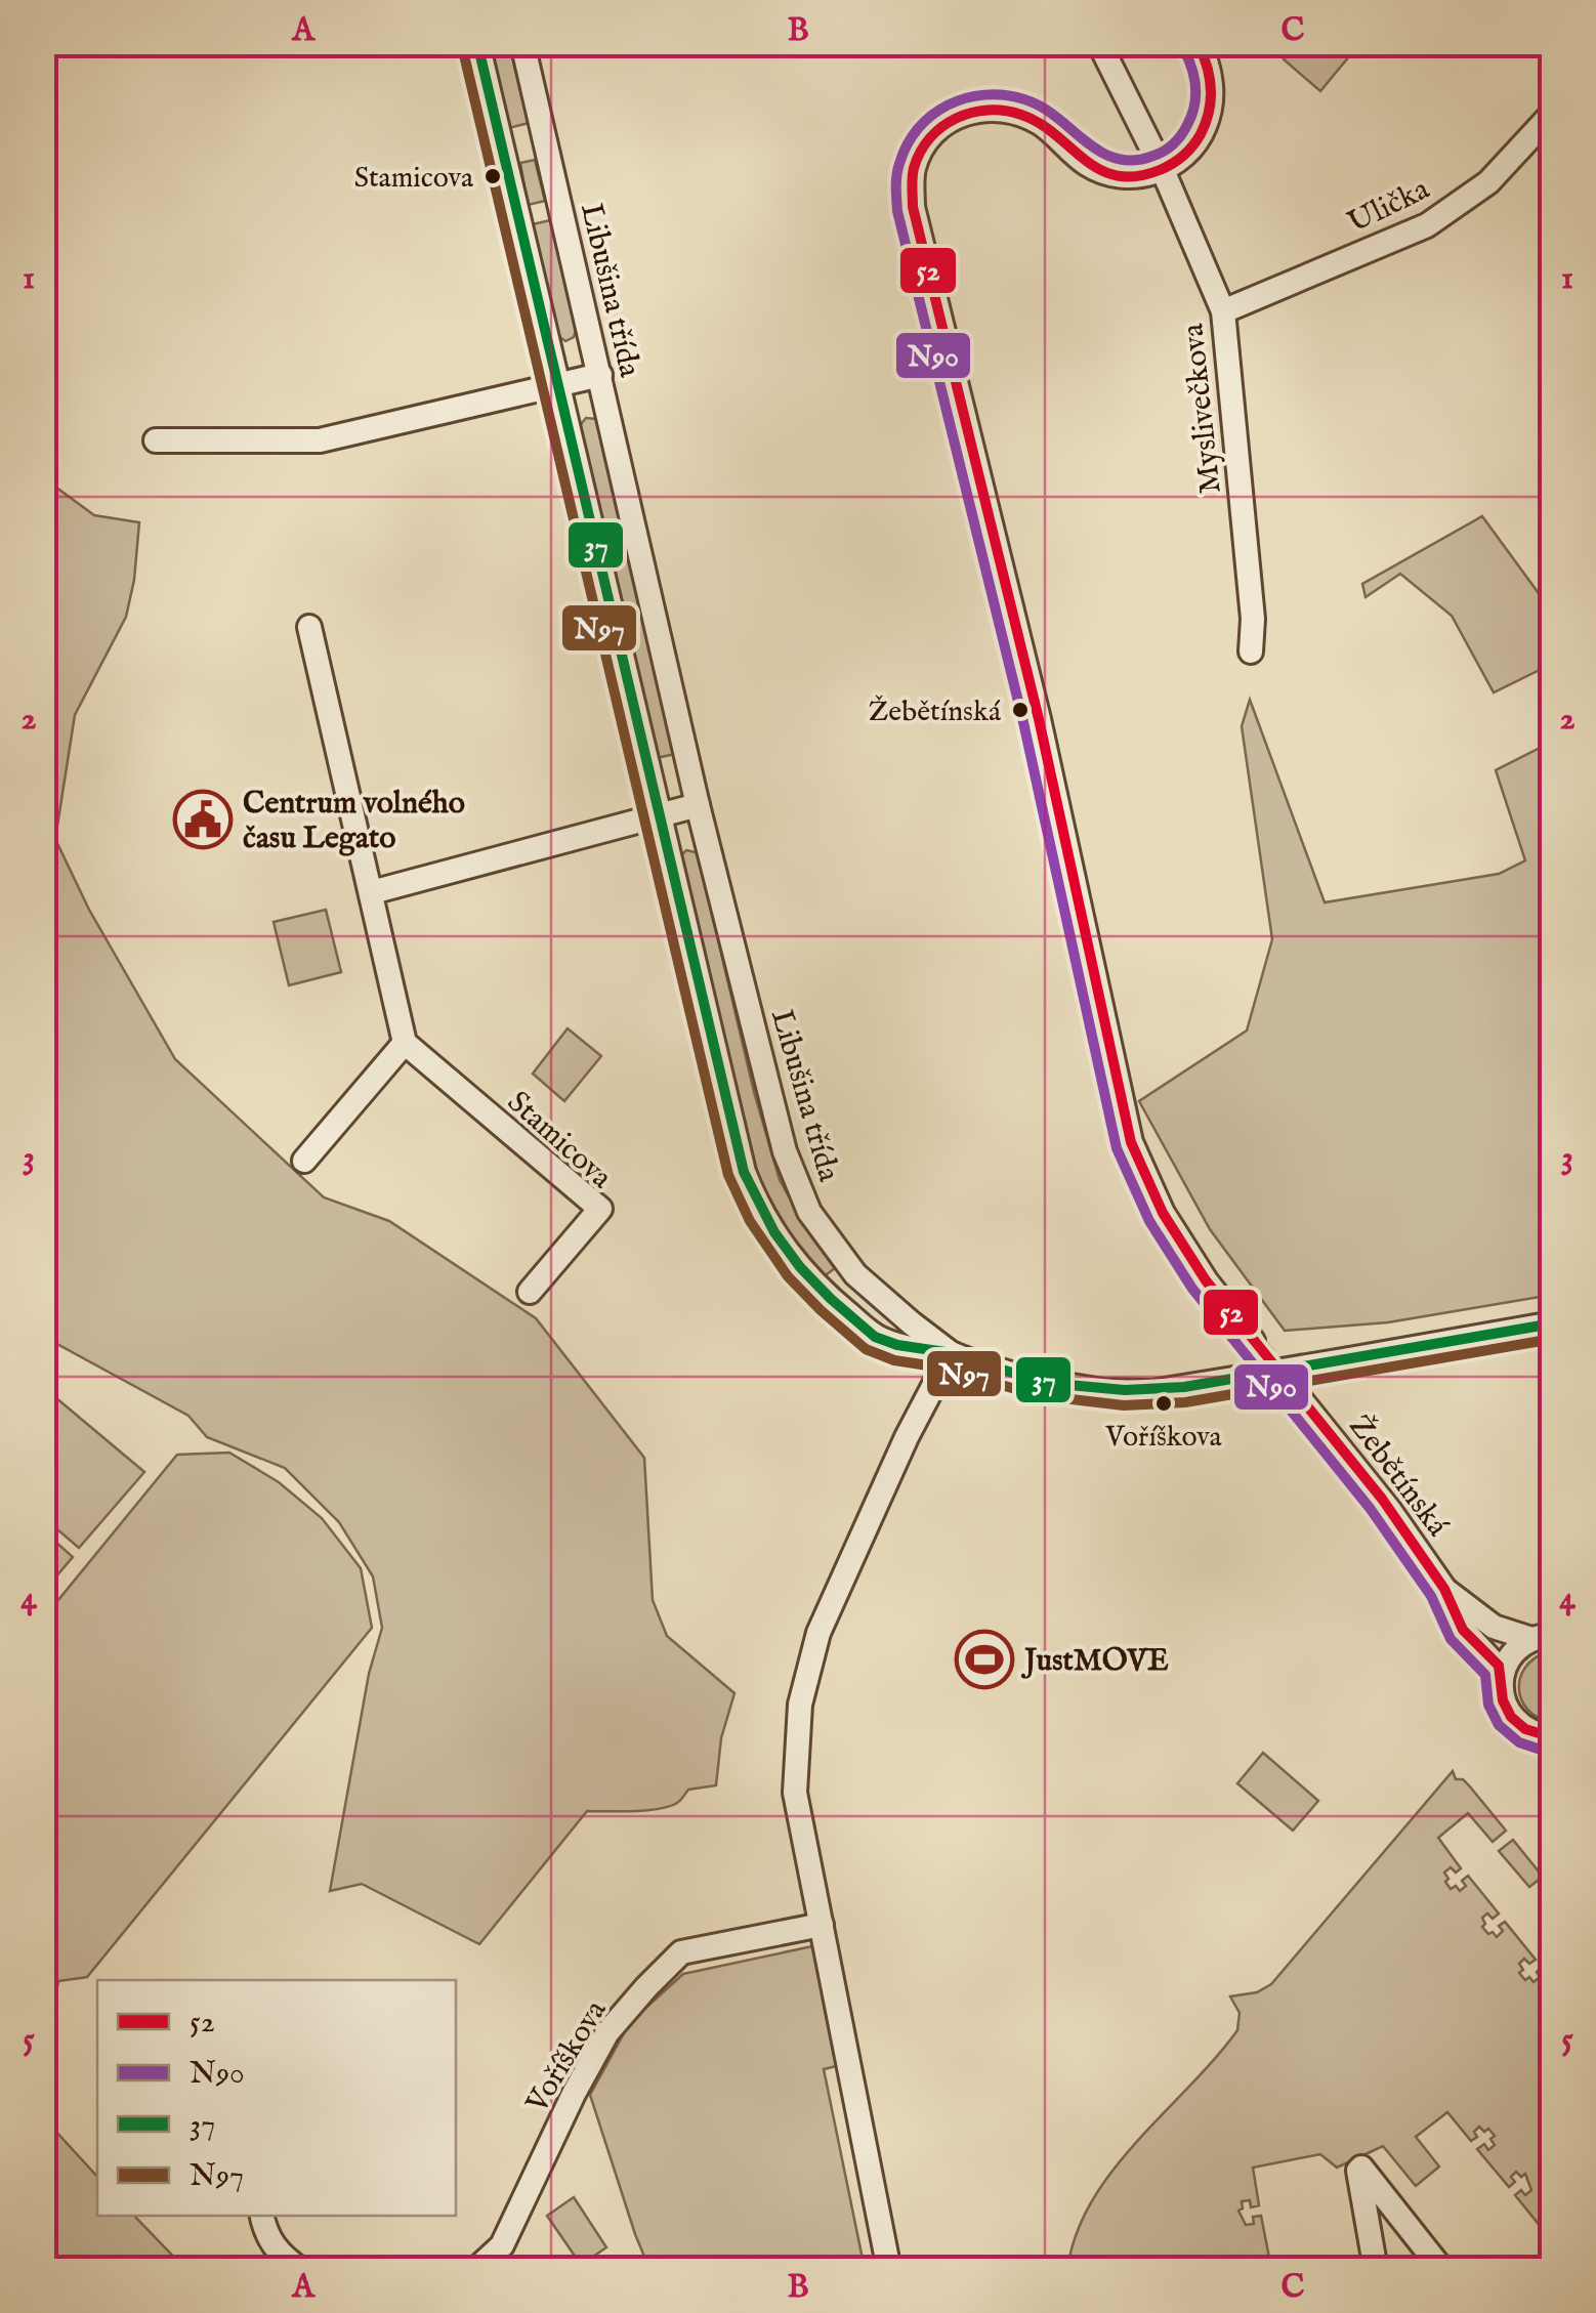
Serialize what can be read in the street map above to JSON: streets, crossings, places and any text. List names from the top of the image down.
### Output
{
  "streets": {
    "street": [
      "Ulička",
      "Libušina třída",
      "Myslivečkova",
      "Stamicova",
      "Žebětínská",
      "Voříškova"
    ]
  },
  "crossings": [
    ["Ulička", "Myslivečkova"]
  ],
  "places": {
    "other": ["Stamicova", "Žebětínská", "Voříškova"],
    "public building": ["Centrum volného času Legato"],
    "sports": ["JustMOVE"]
  },
  "lines": [
    "transit line 52",
    "transit line 37",
    "transit line N97",
    "transit line N90"
  ],
  "legend": [
    "52",
    "N90",
    "37",
    "N97"
  ],
  "grid": {
    "columns": ["A", "B", "C"],
    "rows": [
      "1",
      "2",
      "3",
      "4",
      "5"
    ]
  }
}
